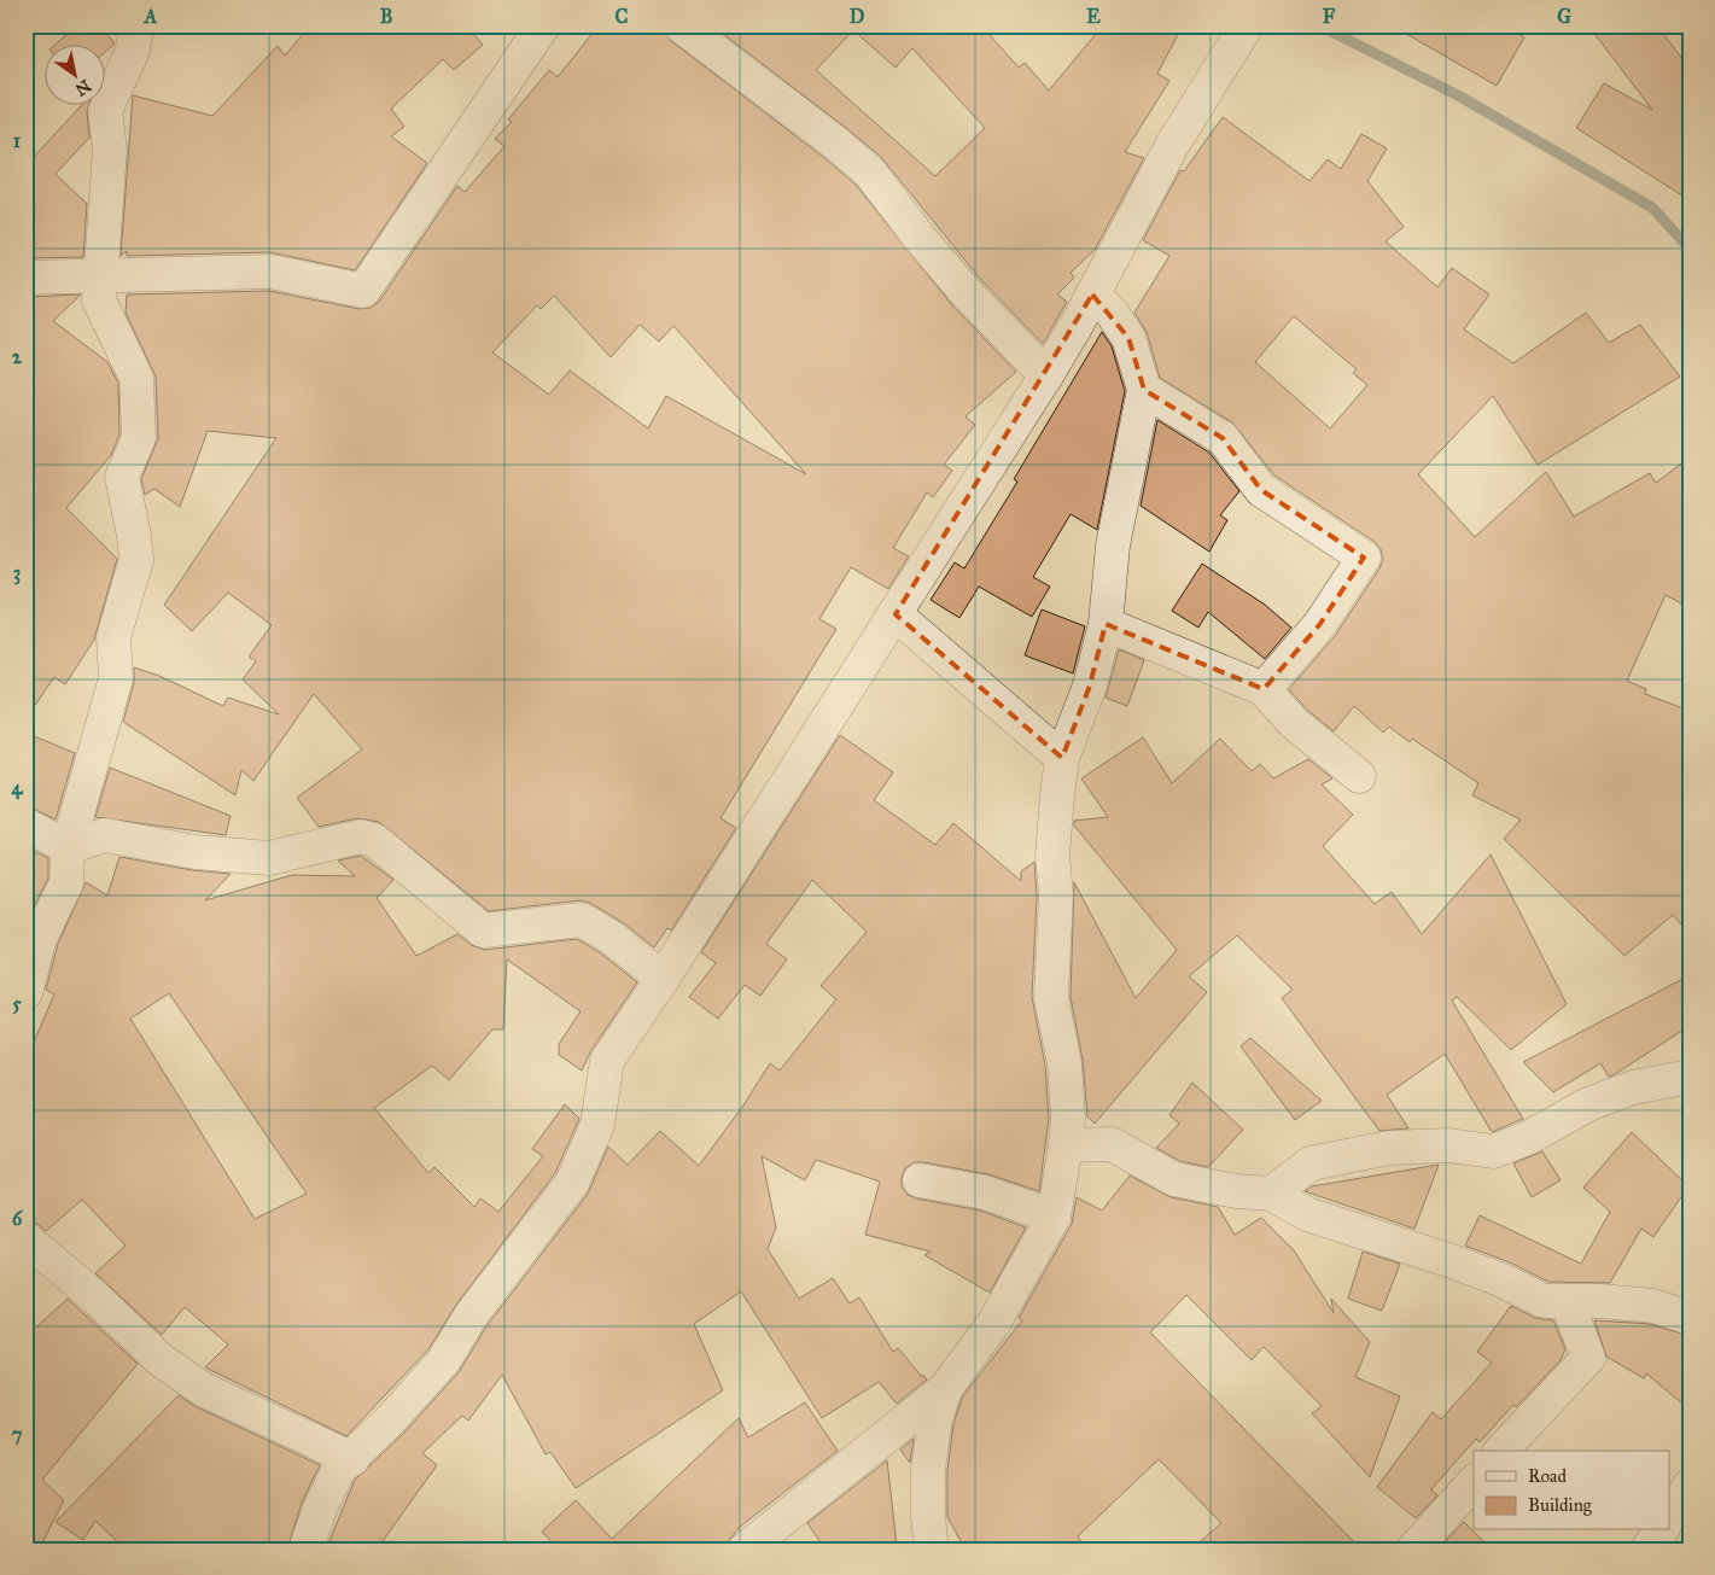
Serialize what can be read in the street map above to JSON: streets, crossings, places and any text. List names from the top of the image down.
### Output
{
  "legend": ["Road", "Building"],
  "north": "bottom right",
  "grid": {
    "columns": [
      "A",
      "B",
      "C",
      "D",
      "E",
      "F",
      "G"
    ],
    "rows": [
      "1",
      "2",
      "3",
      "4",
      "5",
      "6",
      "7"
    ]
  }
}
